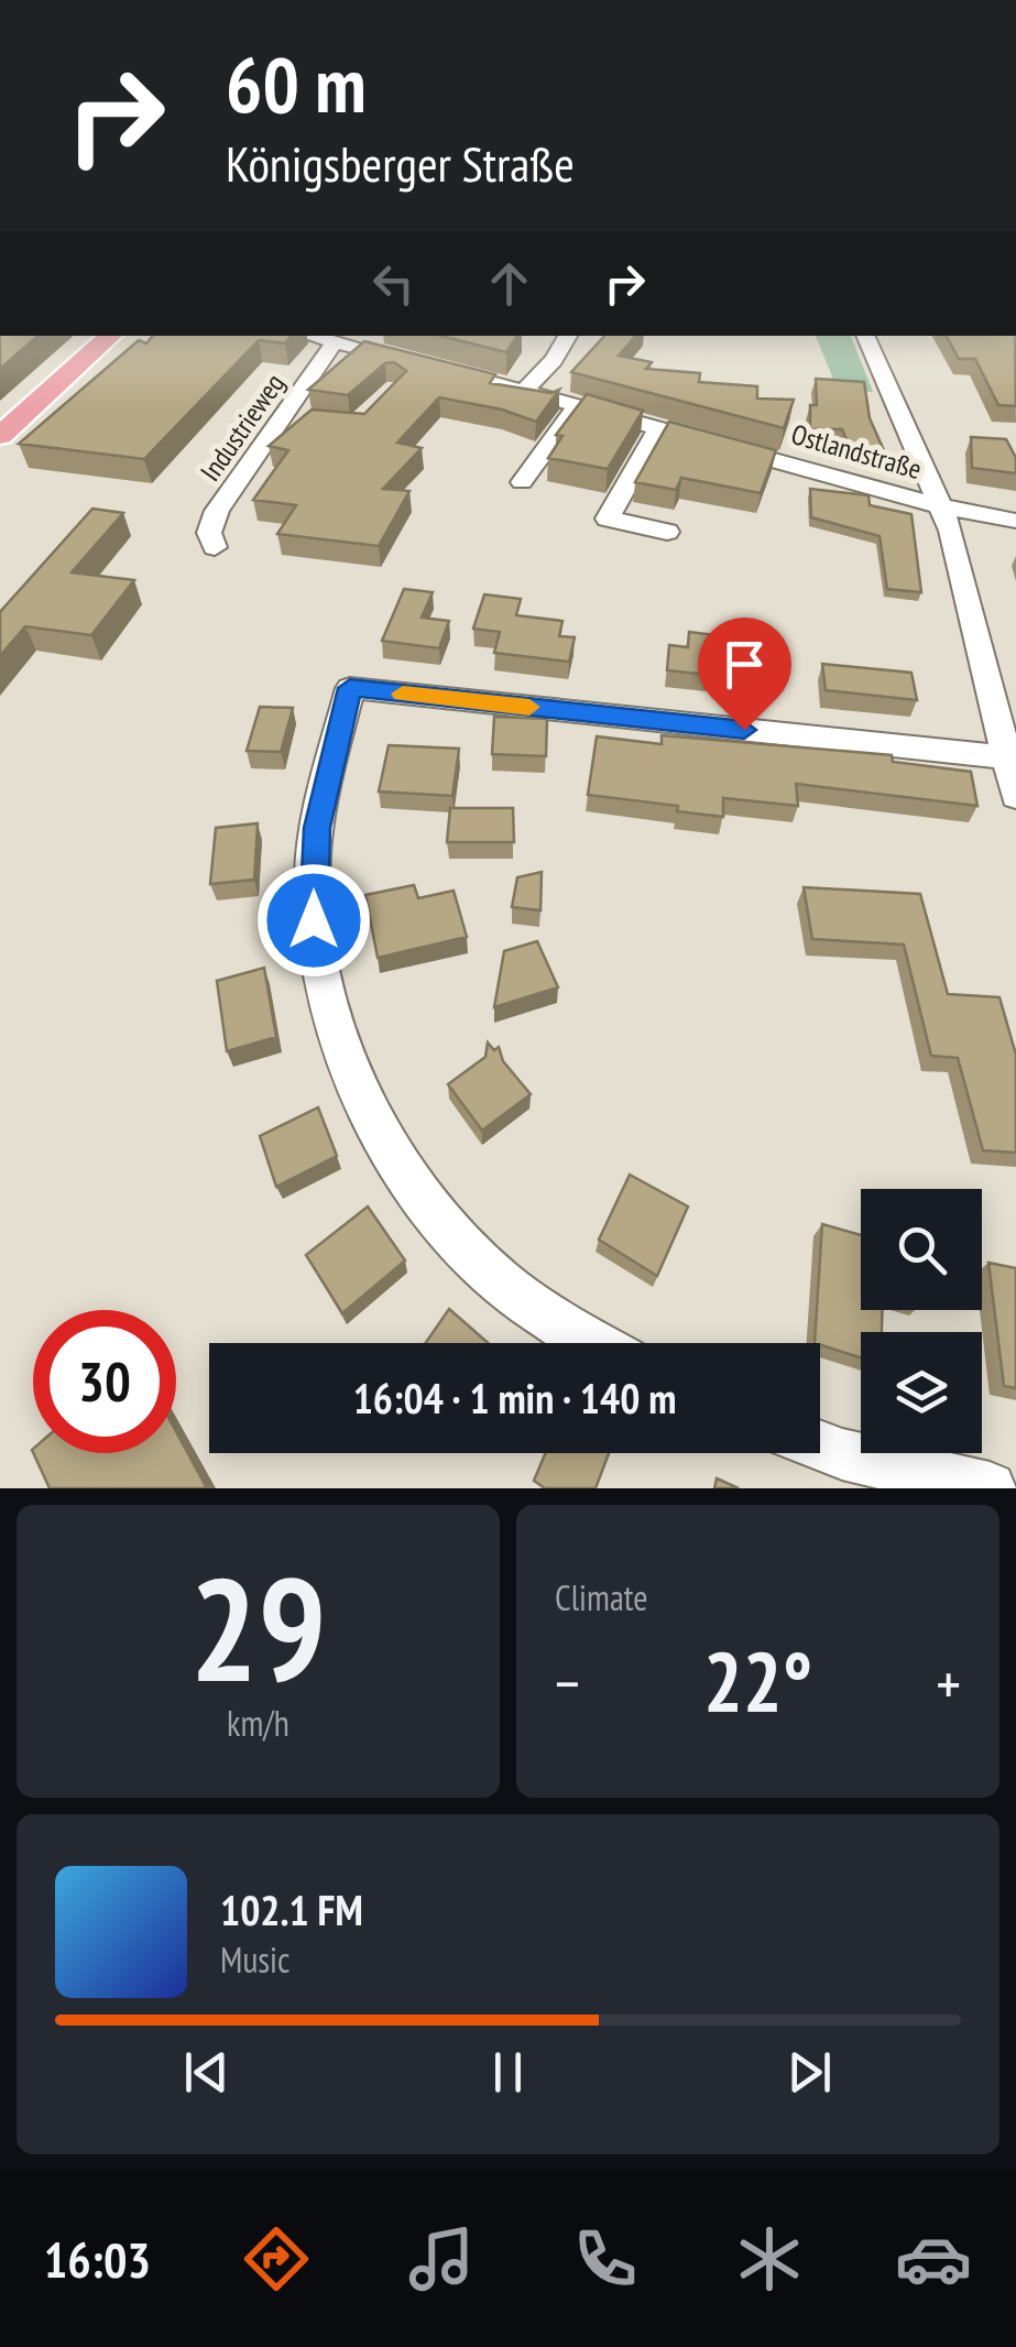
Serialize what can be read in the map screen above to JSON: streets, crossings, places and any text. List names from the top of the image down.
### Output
{
  "streets": {
    "street": ["Industrieweg", "Ostlandstraße"]
  },
  "crossings": [
    ["Industrieweg", "Ostlandstraße"]
  ],
  "page": {
    "turn": ["60 m", "Königsberger Straße"],
    "limit": "30",
    "trip": "16:04 · 1 min · 140 m",
    "tile": [
      ["29", "km/h"],
      "Climate"
    ],
    "heat": ["−", "22°", "+"],
    "song": ["102.1 FM", "Music"],
    "tabs": "16:03"
  }
}
